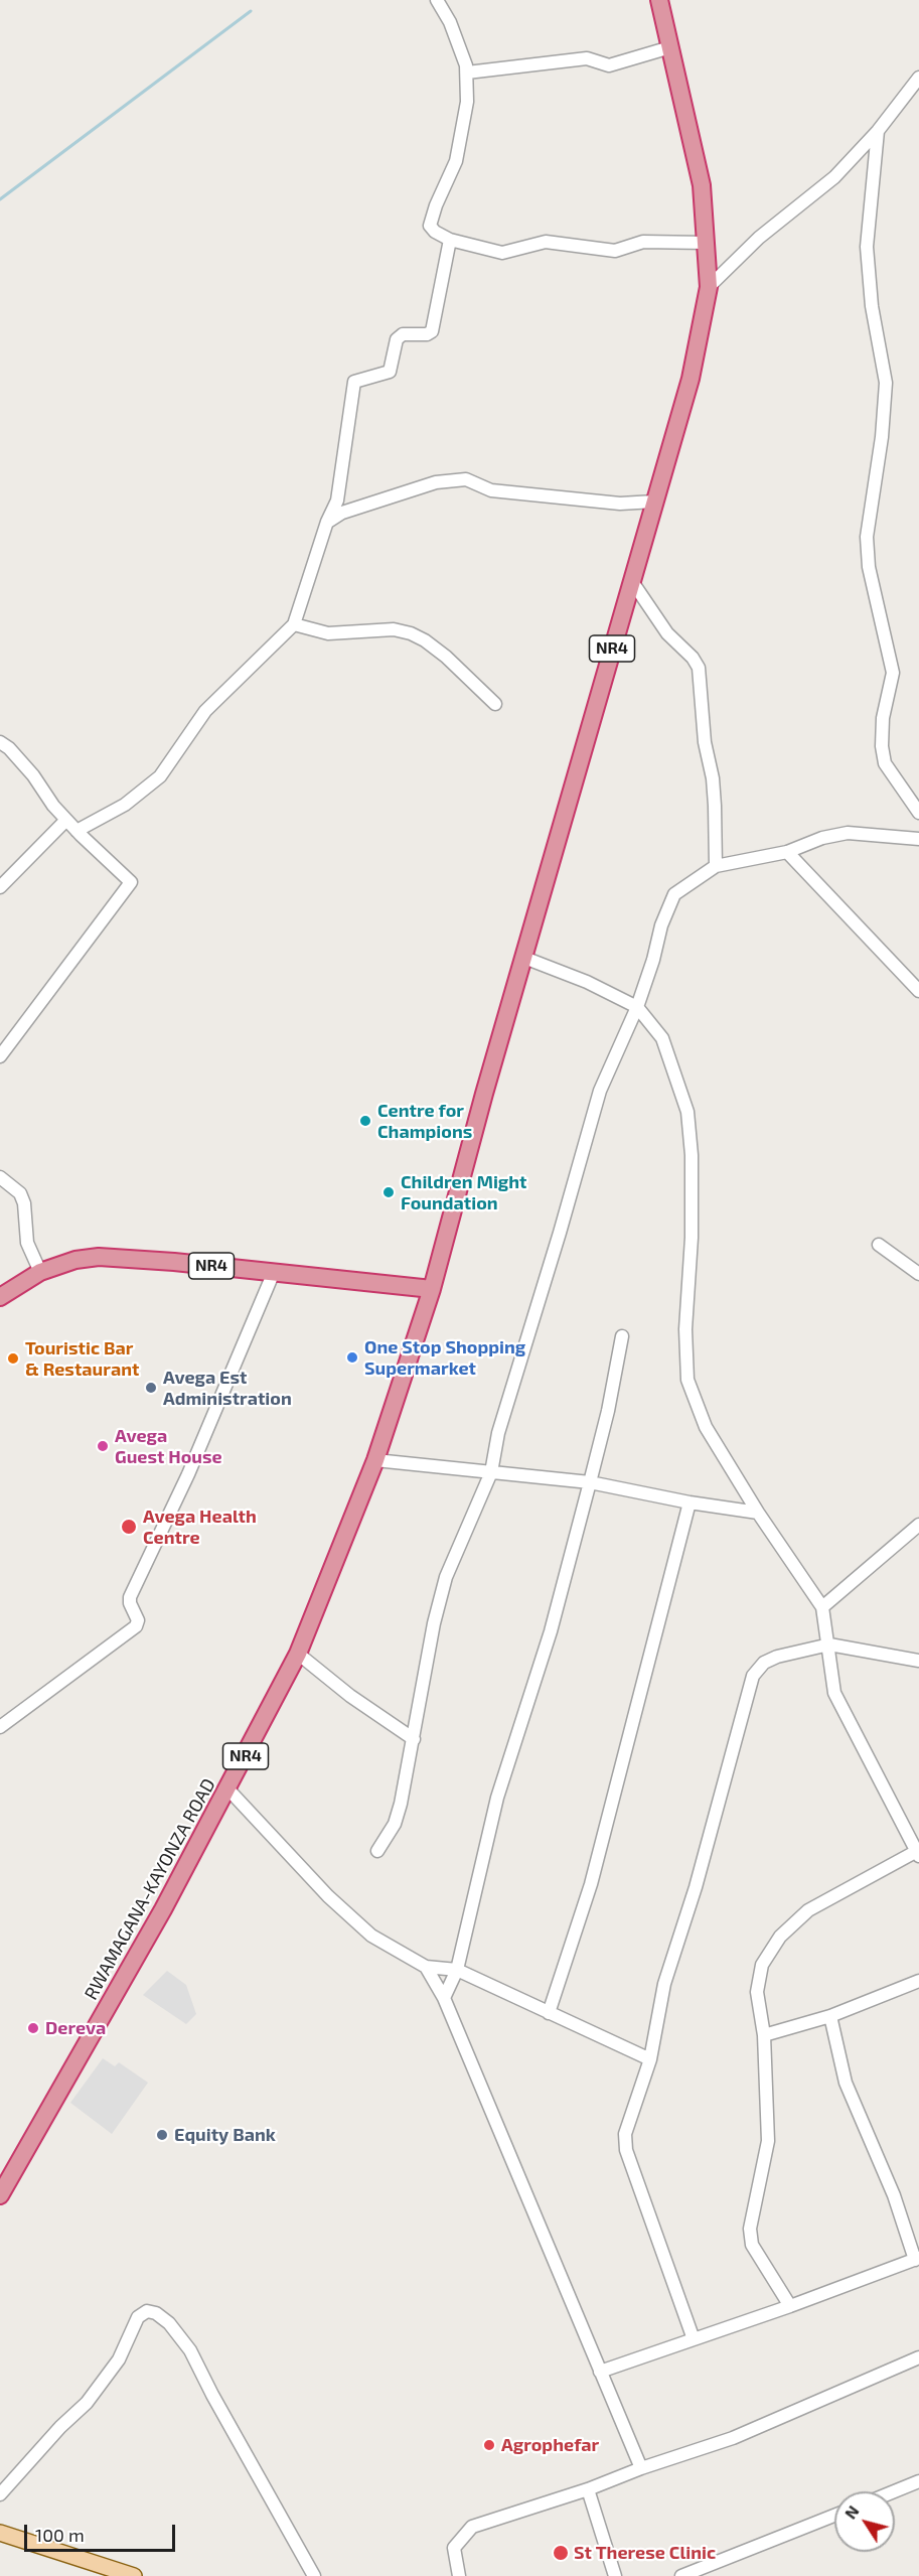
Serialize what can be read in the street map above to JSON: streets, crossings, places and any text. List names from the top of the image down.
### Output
{
  "streets": {
    "highway": ["NR4", "RWAMAGANA-KAYONZA ROAD"]
  },
  "crossings": [
    ["NR4", "RWAMAGANA-KAYONZA ROAD"]
  ],
  "places": [
    "Centre for Champions",
    "Children Might Foundation",
    "One Stop Shopping Supermarket",
    "Touristic Bar & Restaurant",
    "Avega Est Administration",
    "Avega Guest House",
    "Avega Health Centre",
    "Dereva",
    "Equity Bank",
    "Agrophefar",
    "St Therese Clinic"
  ],
  "scale_bar": "100 m",
  "north": "top left"
}
